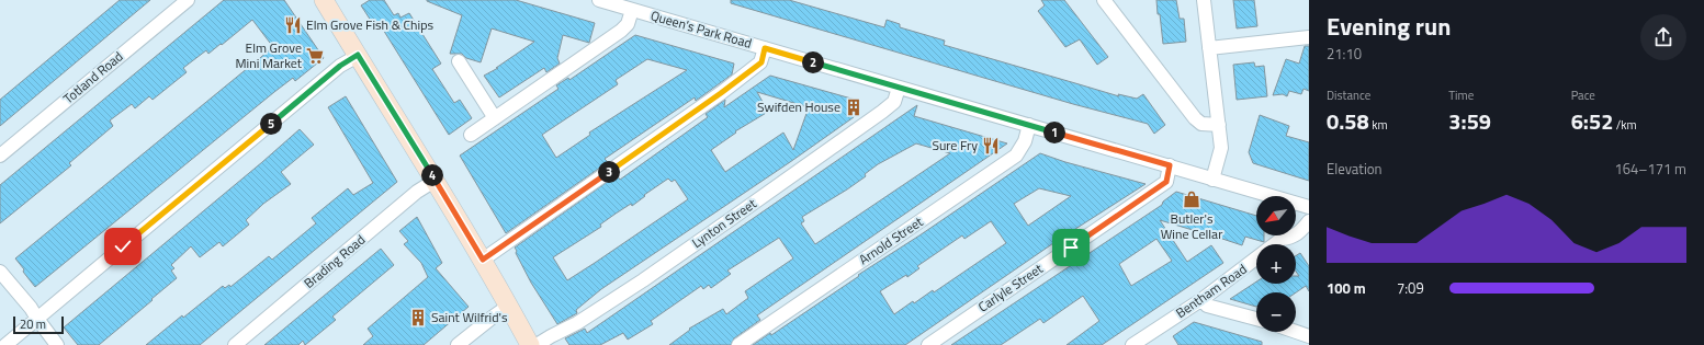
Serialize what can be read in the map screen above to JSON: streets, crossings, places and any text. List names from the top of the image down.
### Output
{
  "streets": {
    "street": [
      "Queen's Park Road",
      "Totland Road",
      "Lynton Street",
      "Arnold Street",
      "Brading Road",
      "Carlyle Street",
      "Bentham Road"
    ]
  },
  "crossings": [
    ["Queen's Park Road", "Lynton Street"],
    ["Queen's Park Road", "Arnold Street"],
    ["Queen's Park Road", "Carlyle Street"]
  ],
  "places": {
    "restaurant": ["Elm Grove Fish & Chips", "Sure Fry"],
    "supermarket": ["Elm Grove Mini Market"],
    "building": ["Swifden House", "Saint Wilfrid's"],
    "shop": ["Butler's Wine Cellar"]
  },
  "scale_bar": "20 m",
  "north": "bottom left",
  "page": {
    "heading": ["Evening run", "21:10"],
    "pins": [
      "2",
      "5",
      "1",
      "3",
      "4"
    ],
    "stats": [
      ["Distance", "0.58 km"],
      ["Time", "3:59"],
      ["Pace", "6:52 /km"]
    ],
    "chart": ["Elevation", "164–171 m"],
    "map_buttons": ["+", "−"],
    "list": [
      {
        "name": "100 m",
        "note": "7:09"
      }
    ],
    "scale": "20 m"
  }
}
